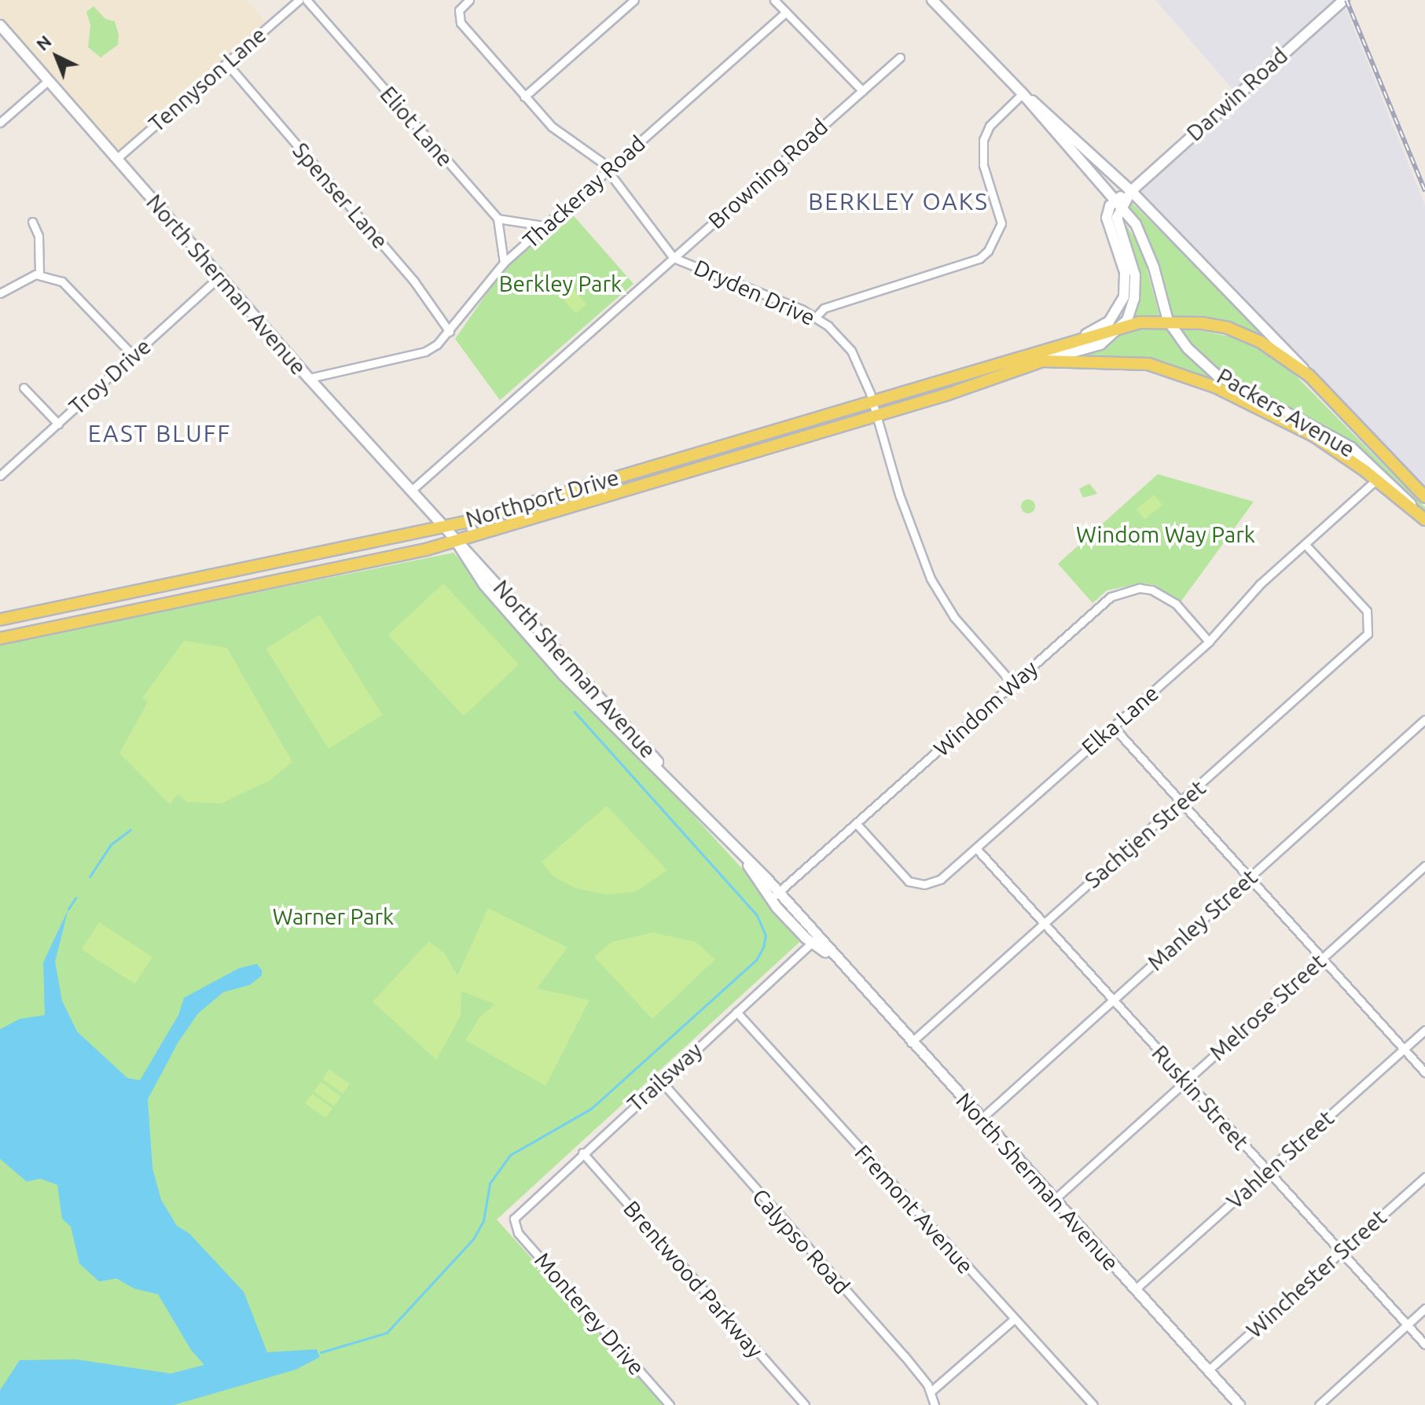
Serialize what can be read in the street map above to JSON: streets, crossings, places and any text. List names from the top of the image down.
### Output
{
  "streets": {
    "main road": ["Packers Avenue", "Northport Drive"],
    "street": [
      "Tennyson Lane",
      "Darwin Road",
      "Eliot Lane",
      "Browning Road",
      "Thackeray Road",
      "Spenser Lane",
      "North Sherman Avenue",
      "Dryden Drive",
      "Troy Drive",
      "Windom Way",
      "Elka Lane",
      "Sachtjen Street",
      "Manley Street",
      "Melrose Street",
      "Trailsway",
      "Ruskin Street",
      "Vahlen Street",
      "Fremont Avenue",
      "Calypso Road",
      "Winchester Street",
      "Brentwood Parkway",
      "Monterey Drive"
    ]
  },
  "crossings": [
    ["Tennyson Lane", "Spenser Lane"],
    ["Tennyson Lane", "North Sherman Avenue"],
    ["Darwin Road", "Packers Avenue"],
    ["Browning Road", "North Sherman Avenue"],
    ["Browning Road", "Dryden Drive"],
    ["Thackeray Road", "Spenser Lane"],
    ["Thackeray Road", "North Sherman Avenue"],
    ["Thackeray Road", "Dryden Drive"],
    ["North Sherman Avenue", "Troy Drive"],
    ["North Sherman Avenue", "Northport Drive"],
    ["North Sherman Avenue", "Windom Way"],
    ["North Sherman Avenue", "Sachtjen Street"],
    ["North Sherman Avenue", "Manley Street"],
    ["North Sherman Avenue", "Melrose Street"],
    ["North Sherman Avenue", "Trailsway"],
    ["North Sherman Avenue", "Vahlen Street"],
    ["North Sherman Avenue", "Winchester Street"],
    ["Dryden Drive", "Northport Drive"],
    ["Dryden Drive", "Windom Way"],
    ["Packers Avenue", "Northport Drive"],
    ["Northport Drive", "Elka Lane"],
    ["Windom Way", "Elka Lane"],
    ["Elka Lane", "Sachtjen Street"],
    ["Elka Lane", "Ruskin Street"],
    ["Sachtjen Street", "Ruskin Street"],
    ["Manley Street", "Ruskin Street"],
    ["Melrose Street", "Ruskin Street"],
    ["Trailsway", "Fremont Avenue"],
    ["Trailsway", "Calypso Road"],
    ["Trailsway", "Brentwood Parkway"],
    ["Trailsway", "Monterey Drive"],
    ["Ruskin Street", "Vahlen Street"],
    ["Ruskin Street", "Winchester Street"]
  ],
  "districts": ["BERKLEY OAKS", "EAST BLUFF"],
  "parks": ["Berkley Park", "Windom Way Park", "Warner Park"],
  "north": "top left"
}
